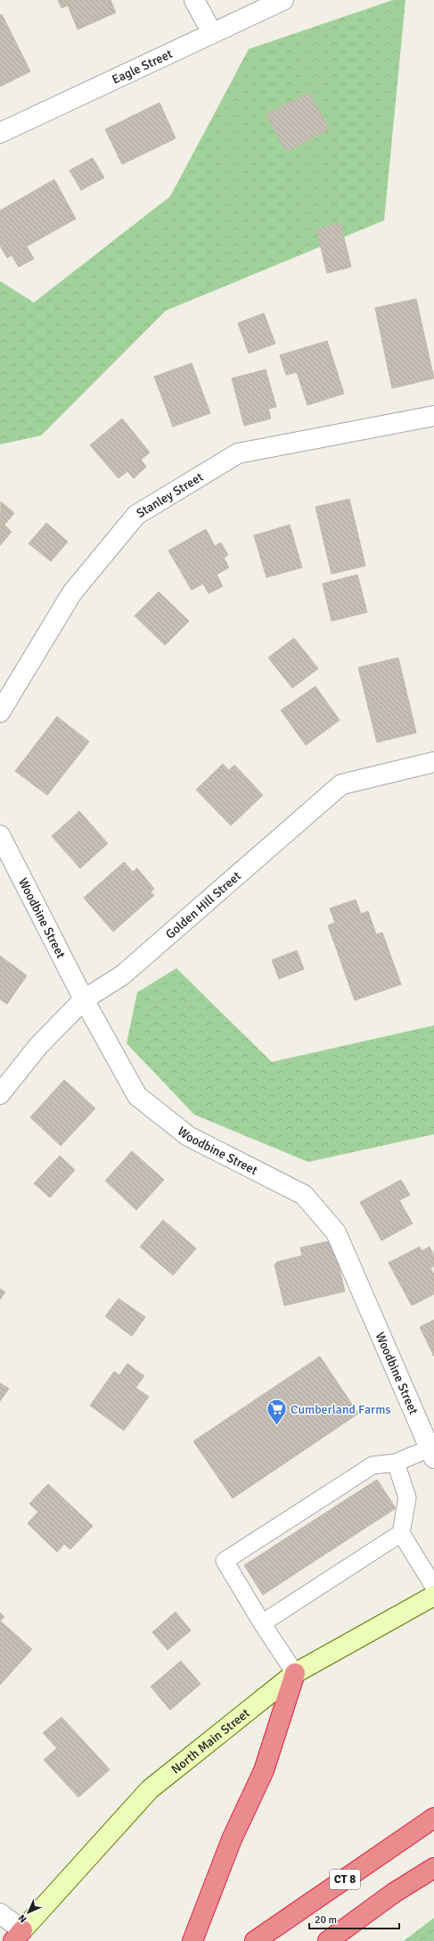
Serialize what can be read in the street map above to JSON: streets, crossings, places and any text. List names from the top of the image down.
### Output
{
  "streets": {
    "highway": ["CT 8"],
    "main road": ["North Main Street"],
    "street": [
      "Eagle Street",
      "Stanley Street",
      "Golden Hill Street",
      "Woodbine Street"
    ]
  },
  "crossings": [
    ["Golden Hill Street", "Woodbine Street"]
  ],
  "places": {
    "supermarket": ["Cumberland Farms"]
  },
  "scale_bar": "20 m",
  "north": "bottom left"
}
